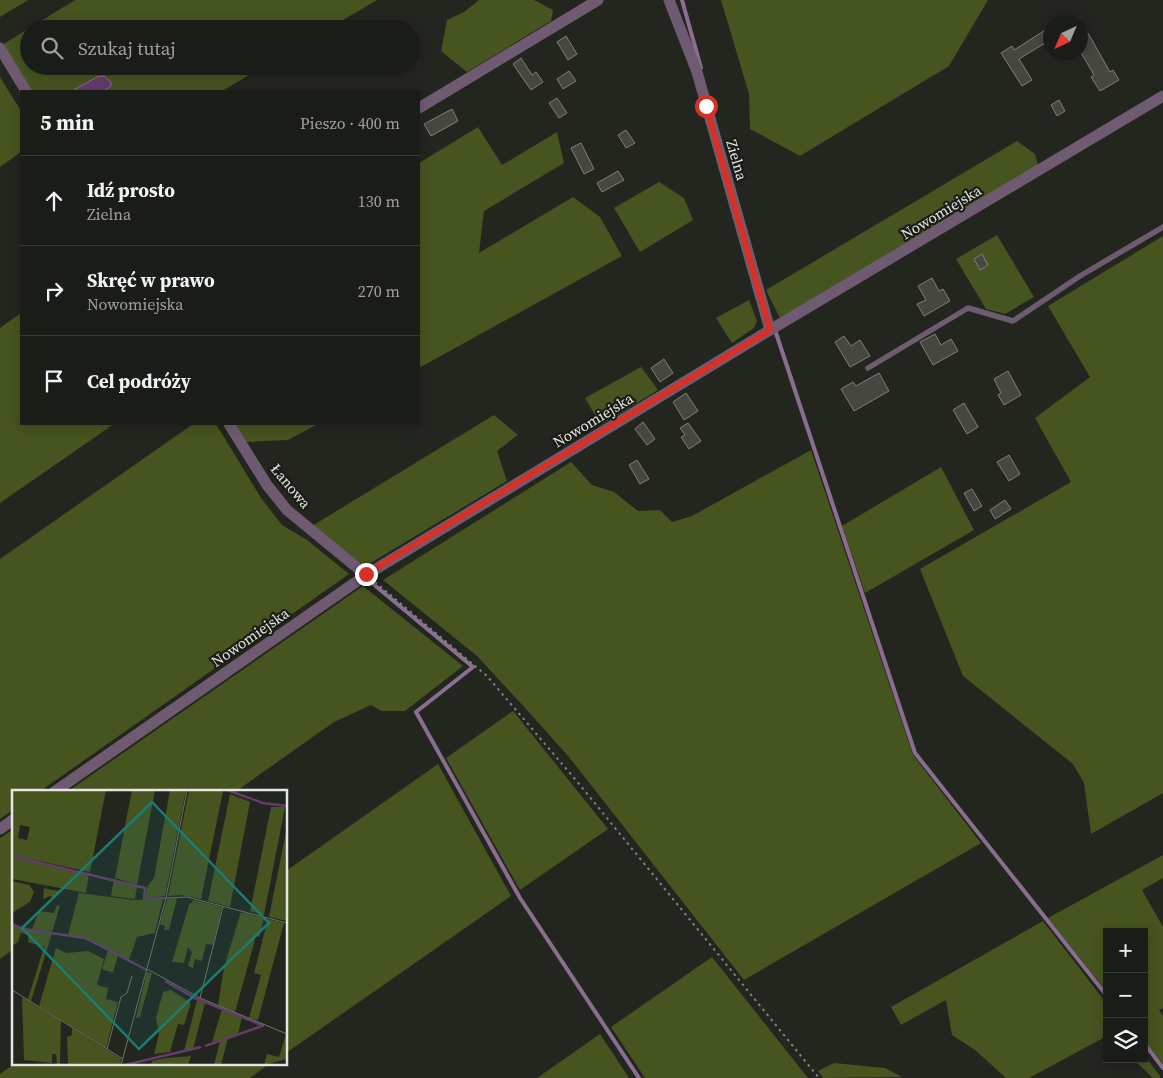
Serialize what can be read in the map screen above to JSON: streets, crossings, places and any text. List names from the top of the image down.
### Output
{
  "streets": {
    "street": ["Zielna", "Nowomiejska", "Łanowa"]
  },
  "crossings": [
    ["Zielna", "Nowomiejska"],
    ["Nowomiejska", "Łanowa"]
  ],
  "north": "bottom left",
  "page": {
    "search": "Szukaj tutaj",
    "heading": ["5 min", "Pieszo · 400 m"],
    "list": [
      ["Idź prosto", "Zielna", "130 m"],
      ["Skręć w prawo", "Nowomiejska", "270 m"],
      "Cel podróży"
    ],
    "map_buttons": ["+", "−"]
  }
}
